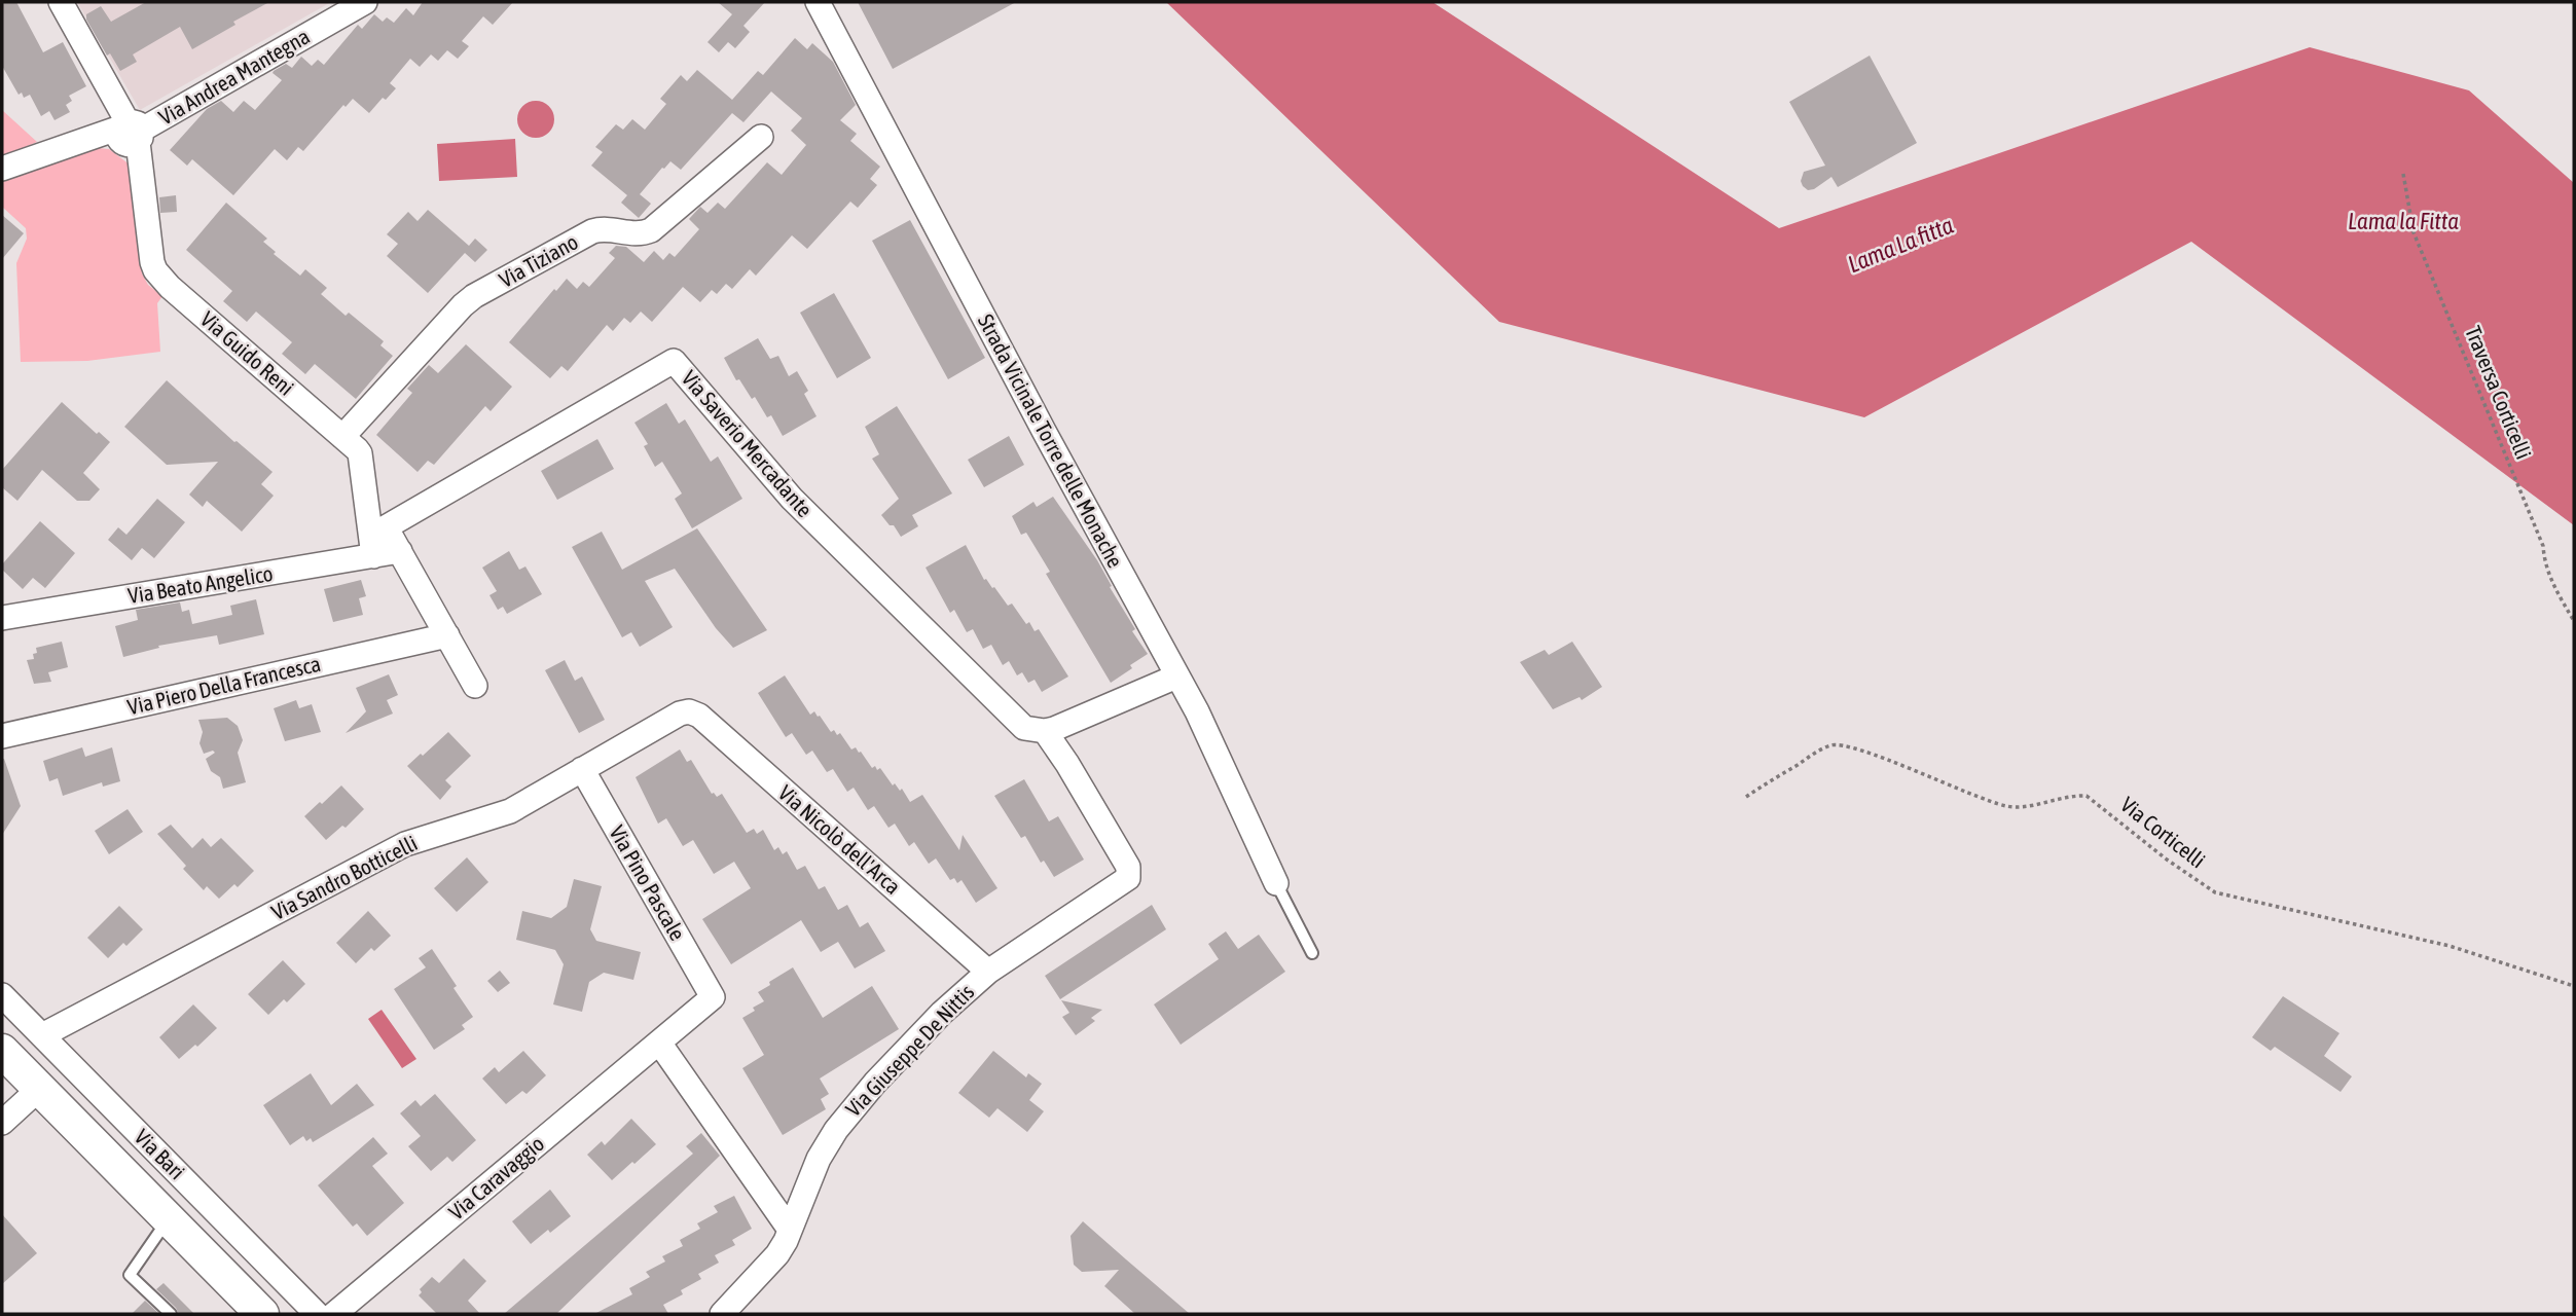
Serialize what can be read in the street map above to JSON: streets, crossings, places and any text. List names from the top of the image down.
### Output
{
  "streets": {
    "main road": ["Via Bari"],
    "street": [
      "Via Andrea Mantegna",
      "Via Tiziano",
      "Via Guido Reni",
      "Strada Vicinale Torre delle Monache",
      "Via Saverio Mercadante",
      "Via Beato Angelico",
      "Via Piero Della Francesca",
      "Via Nicolò dell'Arca",
      "Via Sandro Botticelli",
      "Via Pino Pascale",
      "Via Giuseppe De Nittis",
      "Via Caravaggio"
    ],
    "path": ["Traversa Corticelli", "Via Corticelli"]
  },
  "crossings": [
    ["Via Andrea Mantegna", "Via Guido Reni"],
    ["Via Tiziano", "Via Guido Reni"],
    ["Via Guido Reni", "Via Saverio Mercadante"],
    ["Via Guido Reni", "Via Beato Angelico"],
    ["Via Saverio Mercadante", "Via Beato Angelico"],
    ["Via Beato Angelico", "Via Piero Della Francesca"],
    ["Via Nicolò dell'Arca", "Via Sandro Botticelli"],
    ["Via Nicolò dell'Arca", "Via Giuseppe De Nittis"],
    ["Via Sandro Botticelli", "Via Pino Pascale"],
    ["Via Sandro Botticelli", "Via Bari"],
    ["Via Pino Pascale", "Via Caravaggio"]
  ],
  "water": ["Lama la Fitta", "Lama La fitta"]
}
